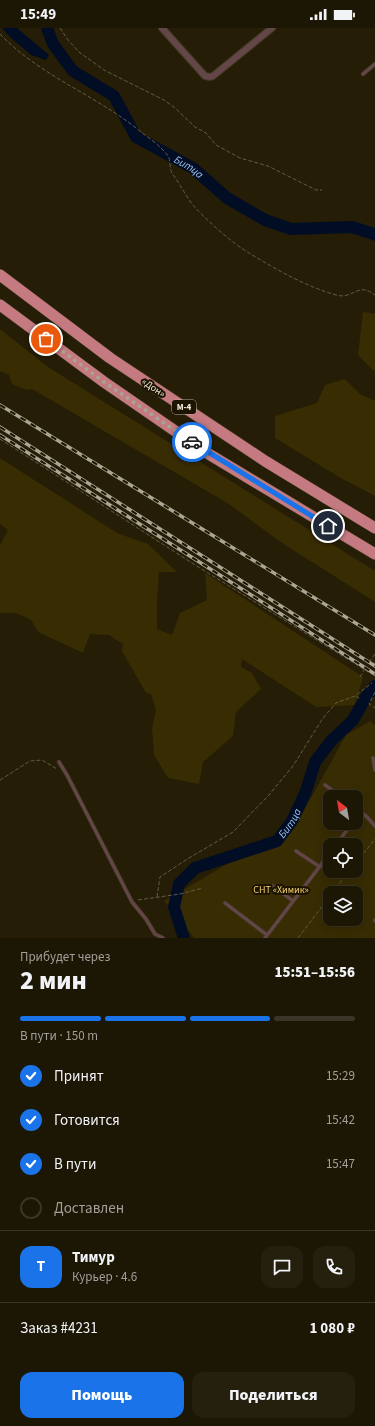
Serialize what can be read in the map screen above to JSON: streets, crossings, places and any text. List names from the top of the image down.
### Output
{
  "streets": {
    "highway": ["«Дон»", "М-4"]
  },
  "water": ["Битца"],
  "parks": ["СНТ «Химик»"],
  "north": "top left",
  "page": {
    "status": "15:49",
    "heading": ["2 мин", "Прибудет через", "15:51–15:56"],
    "panel": [
      "Тимур",
      "Курьер · 4.6",
      "Заказ #4231",
      "1 080 ₽"
    ],
    "bar": "В пути · 150 m",
    "list": [
      ["Принят", "15:29"],
      ["Готовится", "15:42"],
      ["В пути", "15:47"],
      "Доставлен"
    ],
    "round": "Т",
    "buttons": ["Помощь", "Поделиться"]
  }
}
